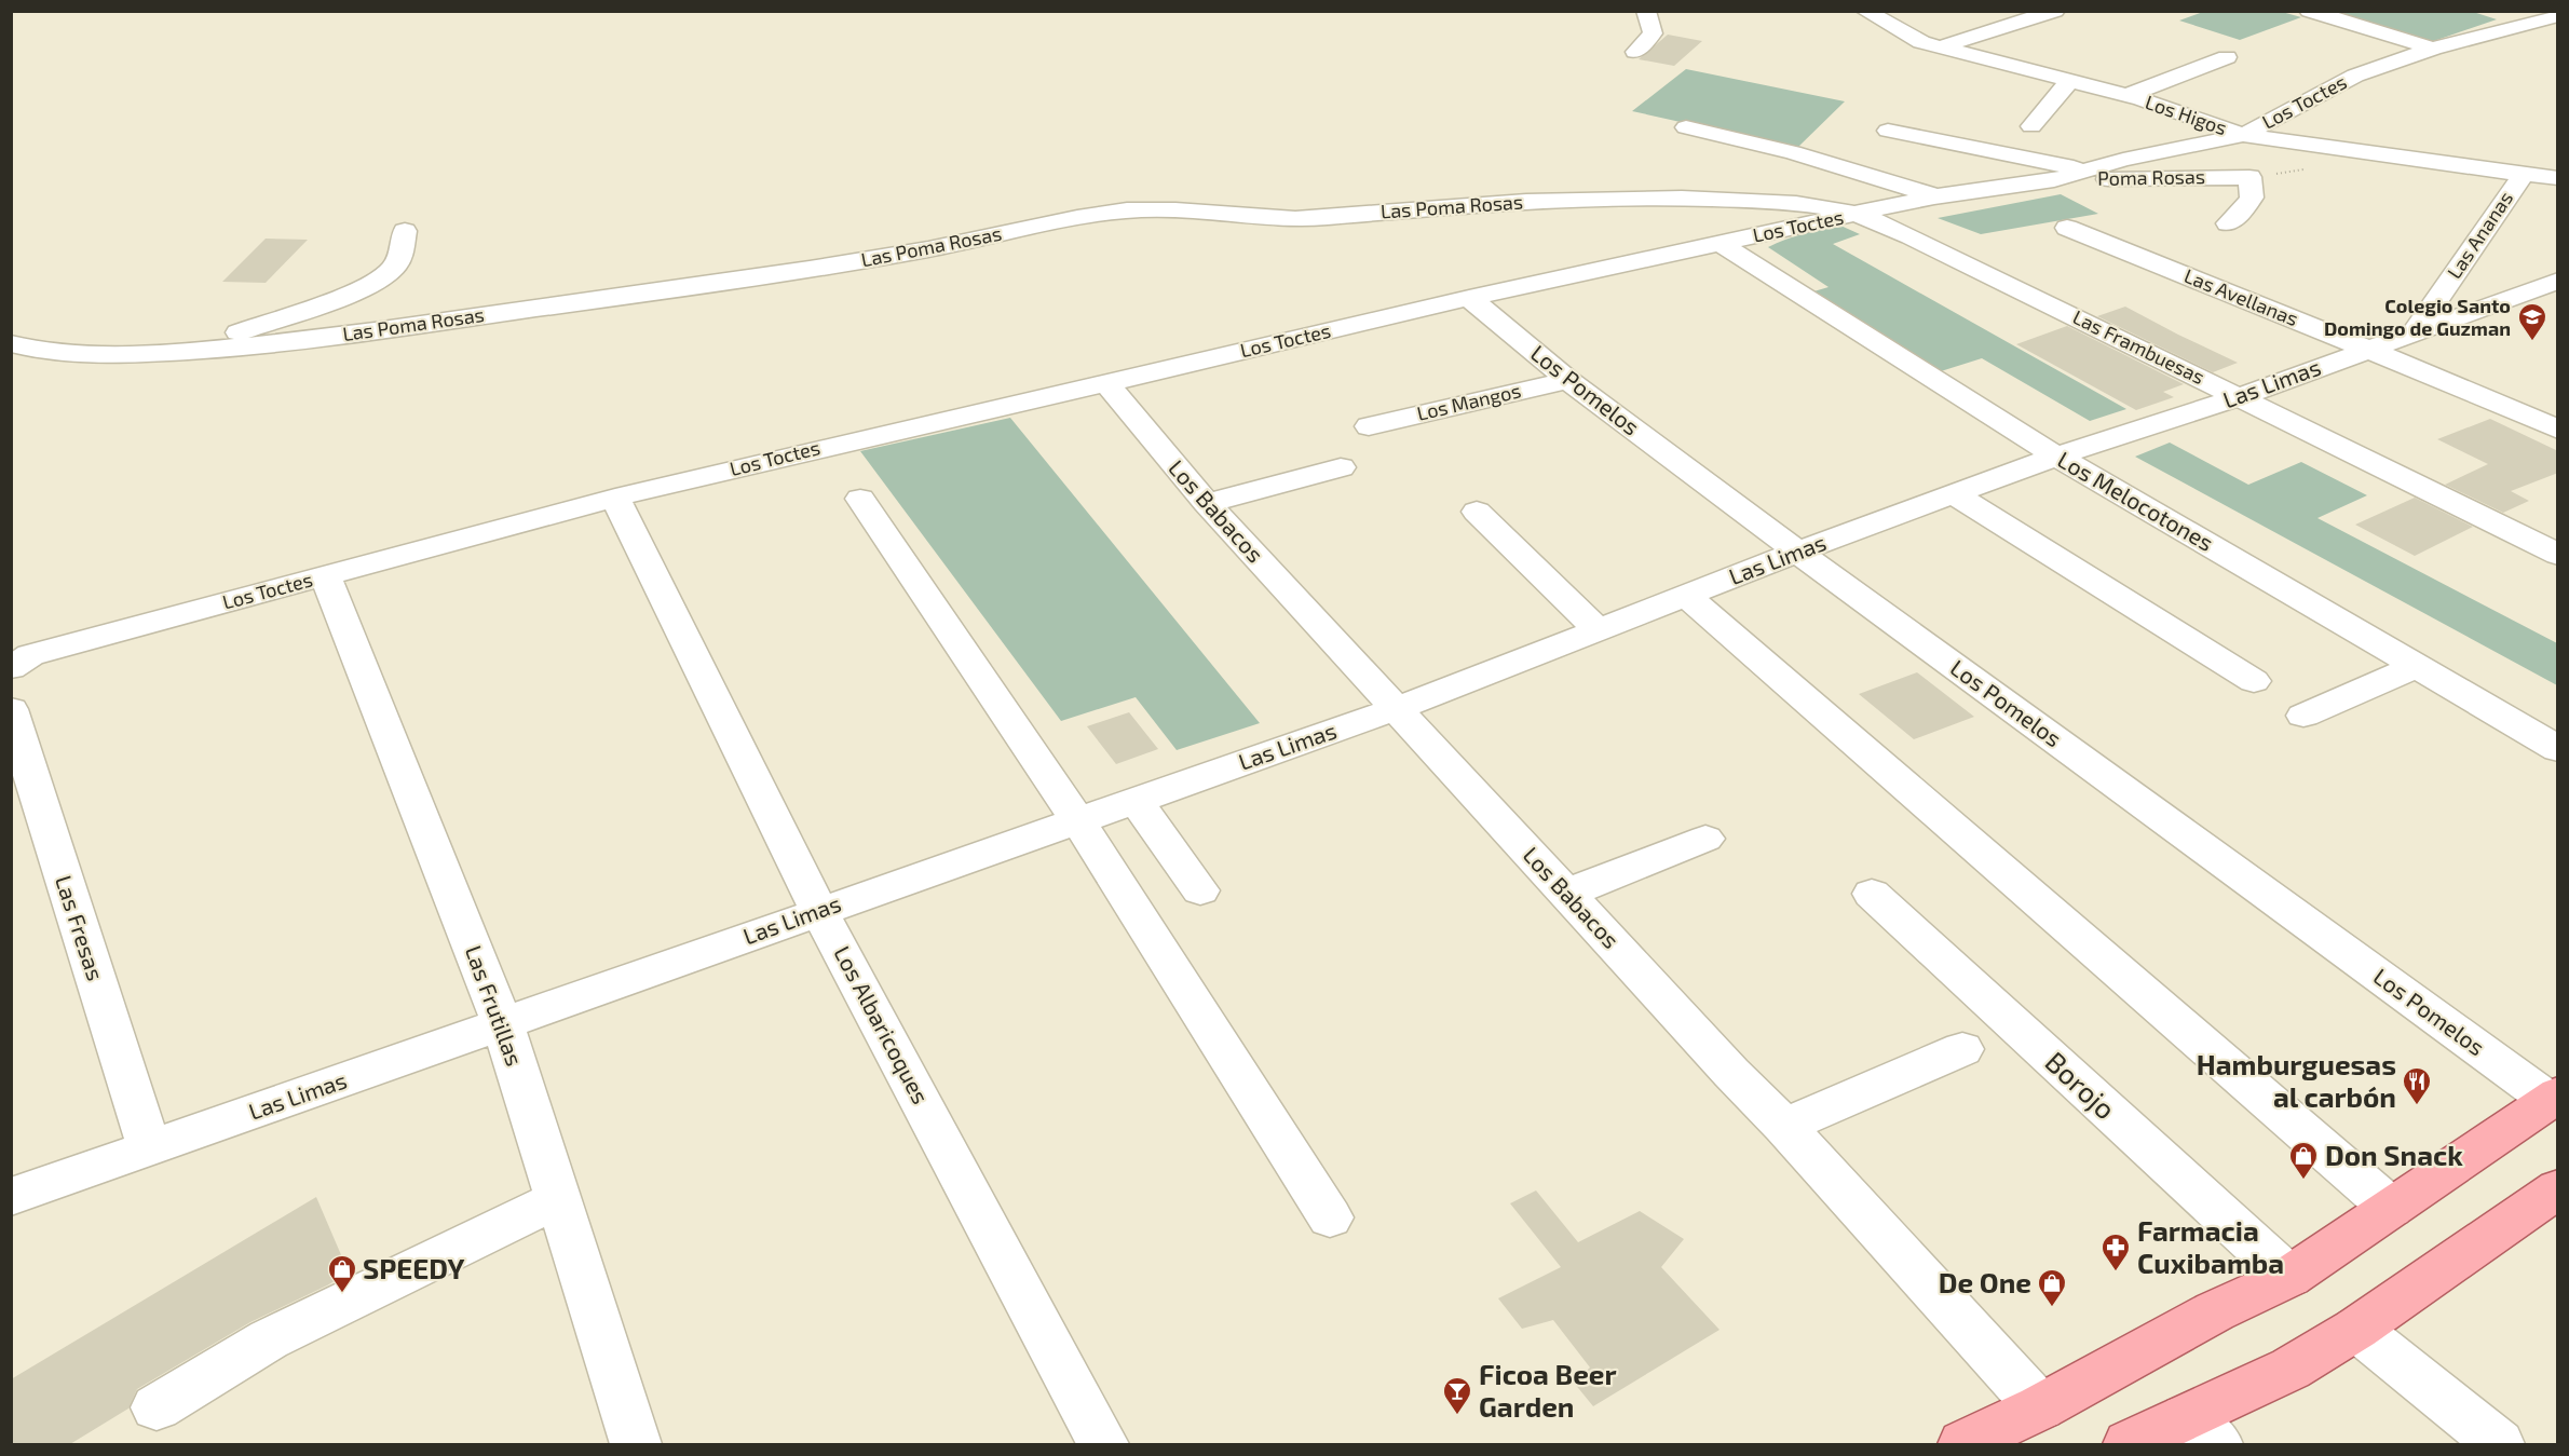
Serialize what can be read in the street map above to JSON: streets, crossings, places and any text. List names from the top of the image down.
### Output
{
  "streets": {
    "street": [
      "Los Toctes",
      "Los Higos",
      "Poma Rosas",
      "Las Poma Rosas",
      "Las Ananas",
      "Las Avellanas",
      "Las Frambuesas",
      "Las Limas",
      "Los Pomelos",
      "Los Mangos",
      "Los Melocotones",
      "Los Babacos",
      "Las Fresas",
      "Las Frutillas",
      "Los Albaricoques",
      "Borojo"
    ]
  },
  "crossings": [
    ["Los Toctes", "Los Higos"],
    ["Los Toctes", "Poma Rosas"],
    ["Los Toctes", "Las Poma Rosas"],
    ["Los Toctes", "Las Frambuesas"],
    ["Los Toctes", "Los Pomelos"],
    ["Los Toctes", "Los Melocotones"],
    ["Los Toctes", "Los Babacos"],
    ["Los Toctes", "Las Frutillas"],
    ["Los Toctes", "Los Albaricoques"],
    ["Los Higos", "Las Ananas"],
    ["Las Poma Rosas", "Las Frambuesas"],
    ["Las Ananas", "Las Limas"],
    ["Las Avellanas", "Las Limas"],
    ["Las Frambuesas", "Las Limas"],
    ["Las Limas", "Los Pomelos"],
    ["Las Limas", "Los Melocotones"],
    ["Las Limas", "Los Babacos"],
    ["Las Limas", "Las Fresas"],
    ["Las Limas", "Las Frutillas"],
    ["Las Limas", "Los Albaricoques"],
    ["Los Pomelos", "Los Mangos"]
  ],
  "places": {
    "school or university": ["Colegio Santo Domingo de Guzman"],
    "restaurant": ["Hamburguesas al carbón"],
    "shop": ["Don Snack", "SPEEDY", "De One"],
    "pharmacy": ["Farmacia Cuxibamba"],
    "bar": ["Ficoa Beer Garden"]
  }
}
